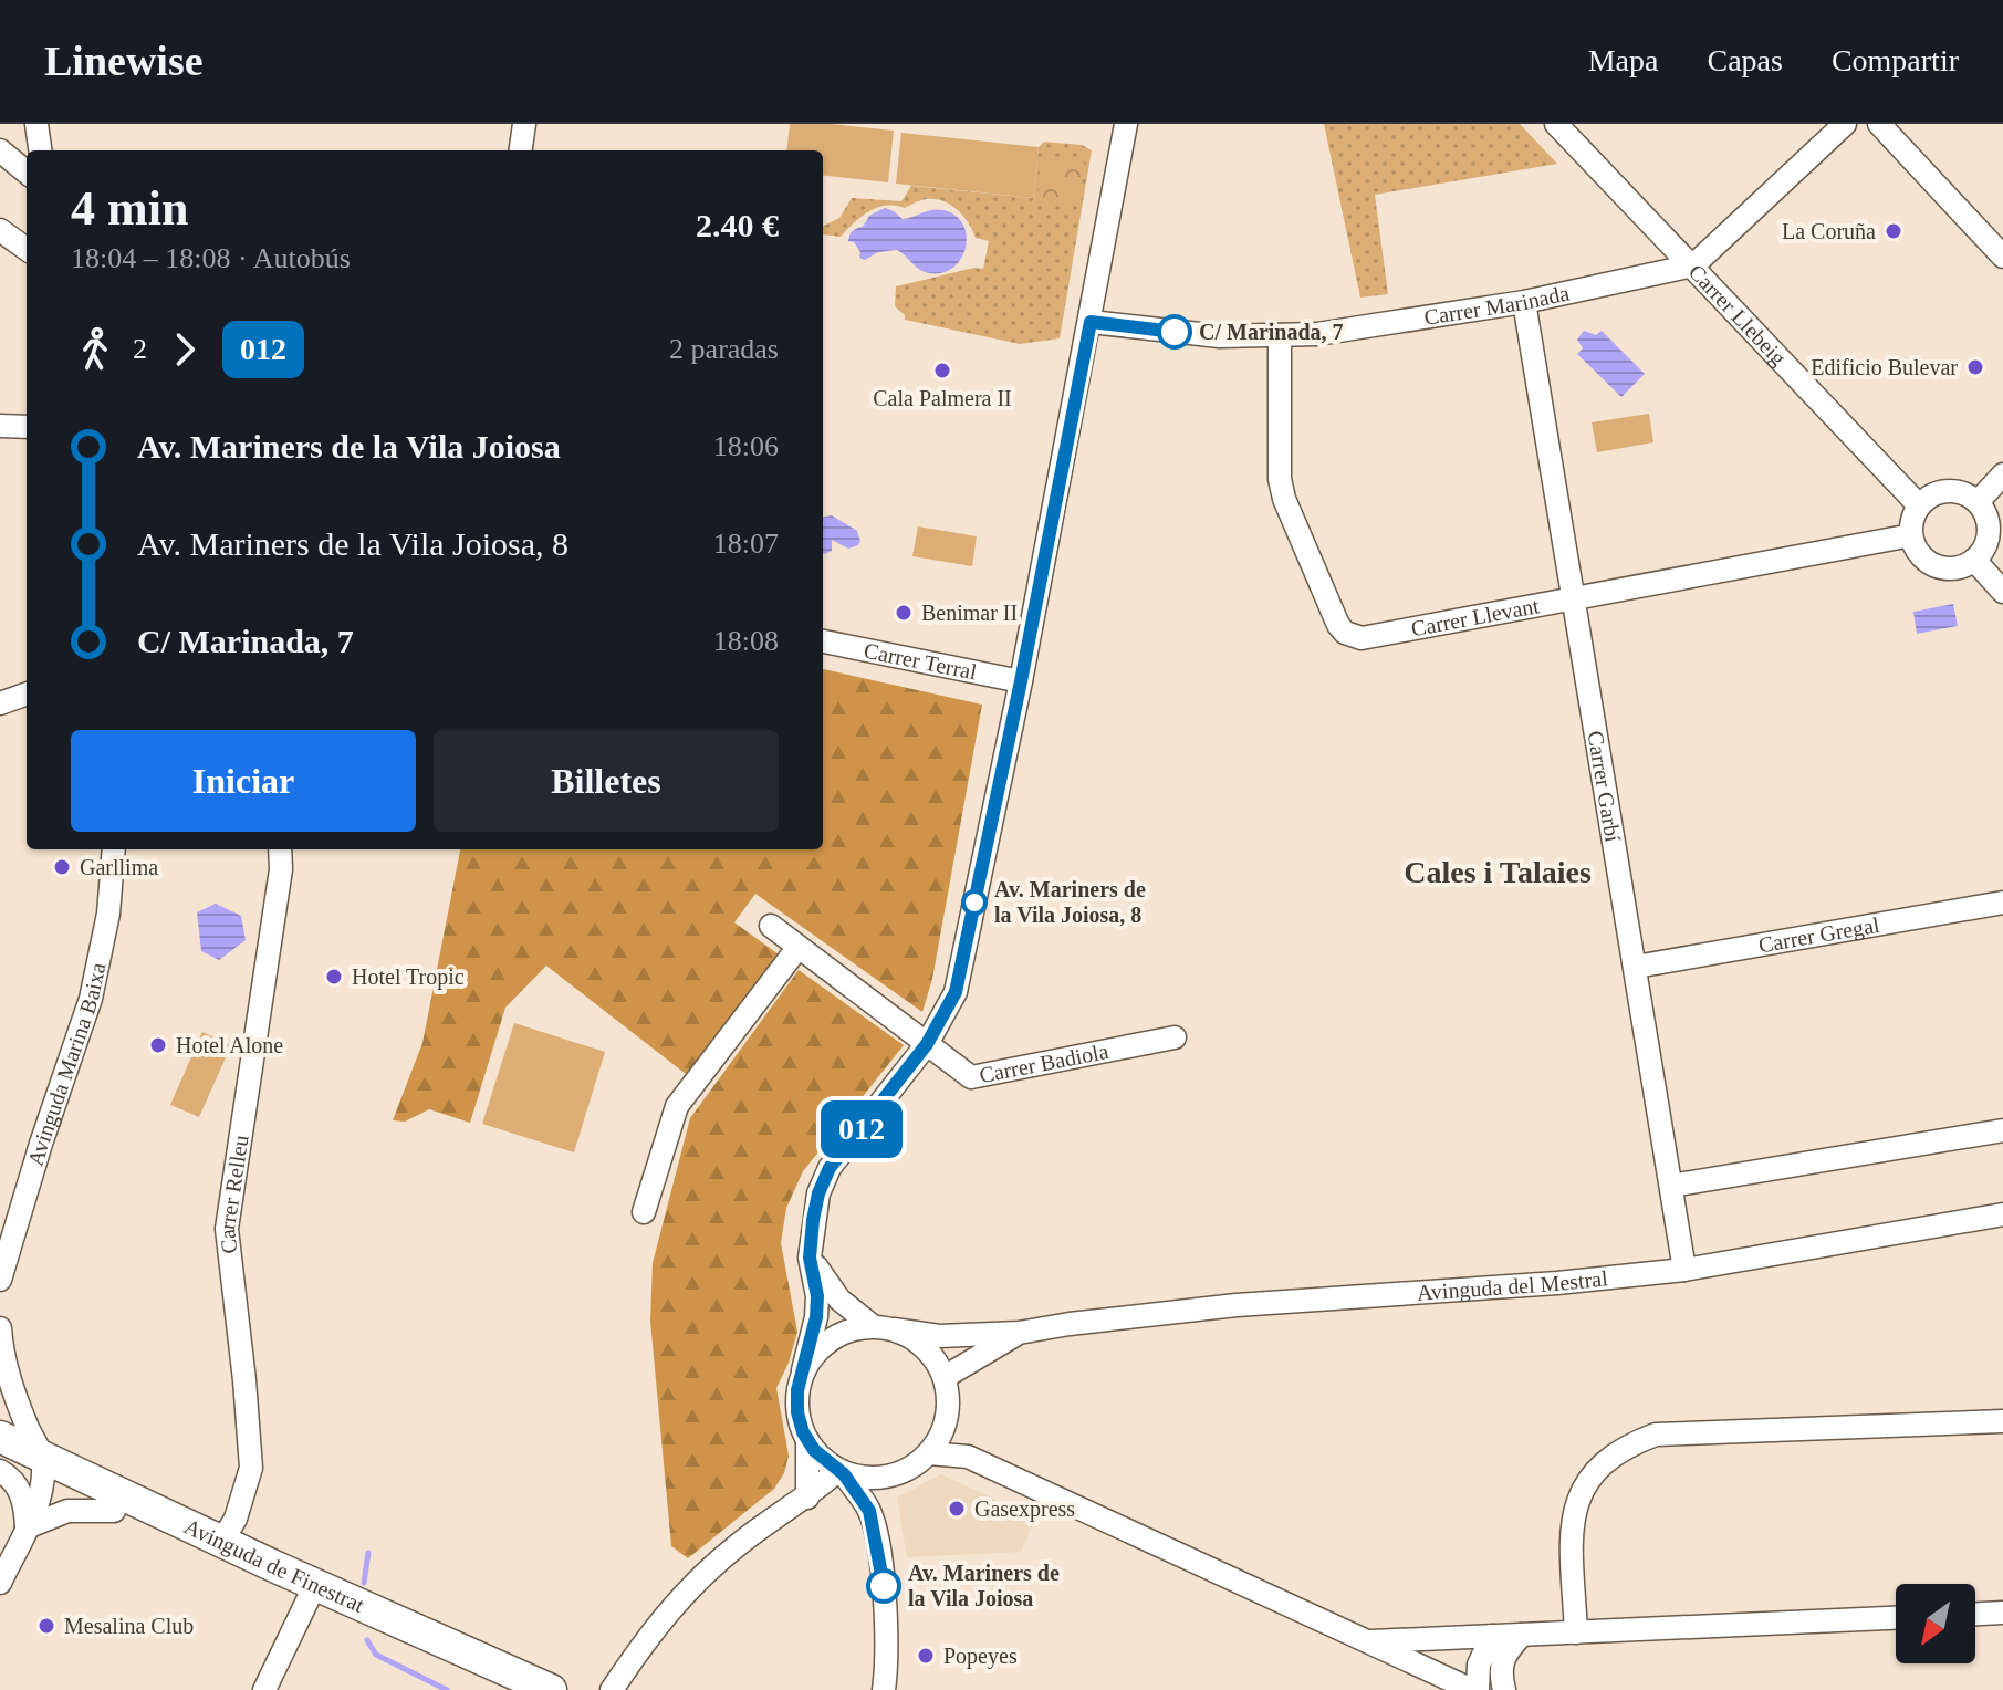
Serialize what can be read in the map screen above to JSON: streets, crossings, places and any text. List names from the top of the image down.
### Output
{
  "streets": {
    "main road": ["Avinguda de Finestrat"],
    "street": [
      "Carrer Marinada",
      "Carrer Llebeig",
      "Carrer Llevant",
      "Carrer Terral",
      "Carrer Garbí",
      "Carrer Gregal",
      "Carrer Badiola",
      "Avinguda Marina Baixa",
      "Carrer Relleu",
      "Avinguda del Mestral"
    ]
  },
  "crossings": [
    ["Carrer Marinada", "Carrer Llebeig"],
    ["Carrer Marinada", "Carrer Llevant"],
    ["Carrer Marinada", "Carrer Garbí"],
    ["Carrer Llebeig", "Carrer Llevant"],
    ["Carrer Llevant", "Carrer Garbí"],
    ["Carrer Garbí", "Carrer Gregal"],
    ["Carrer Garbí", "Avinguda del Mestral"],
    ["Carrer Relleu", "Avinguda de Finestrat"]
  ],
  "districts": ["Cales i Talaies"],
  "places": [
    "La Coruña",
    "C/ Marinada, 7",
    "Edificio Bulevar",
    "Cala Palmera II",
    "Benimar II",
    "Garllima",
    "Av. Mariners de la Vila Joiosa, 8",
    "Hotel Tropic",
    "Hotel Alone",
    "Gasexpress",
    "Av. Mariners de la Vila Joiosa",
    "Mesalina Club",
    "Popeyes"
  ],
  "lines": ["bus line 012"],
  "north": "bottom left",
  "page": {
    "header": "Linewise",
    "nav": ["Mapa", "Capas", "Compartir"],
    "on_map": "012",
    "heading": ["4 min", "18:04 – 18:08 · Autobús", "2.40 €"],
    "legs": ["2", "012", "2 paradas"],
    "list": [
      {
        "name": "Av. Mariners de la Vila Joiosa",
        "value": "18:06"
      },
      {
        "name": "Av. Mariners de la Vila Joiosa, 8",
        "value": "18:07"
      },
      {
        "name": "C/ Marinada, 7",
        "value": "18:08"
      }
    ],
    "buttons": ["Iniciar", "Billetes"]
  }
}
